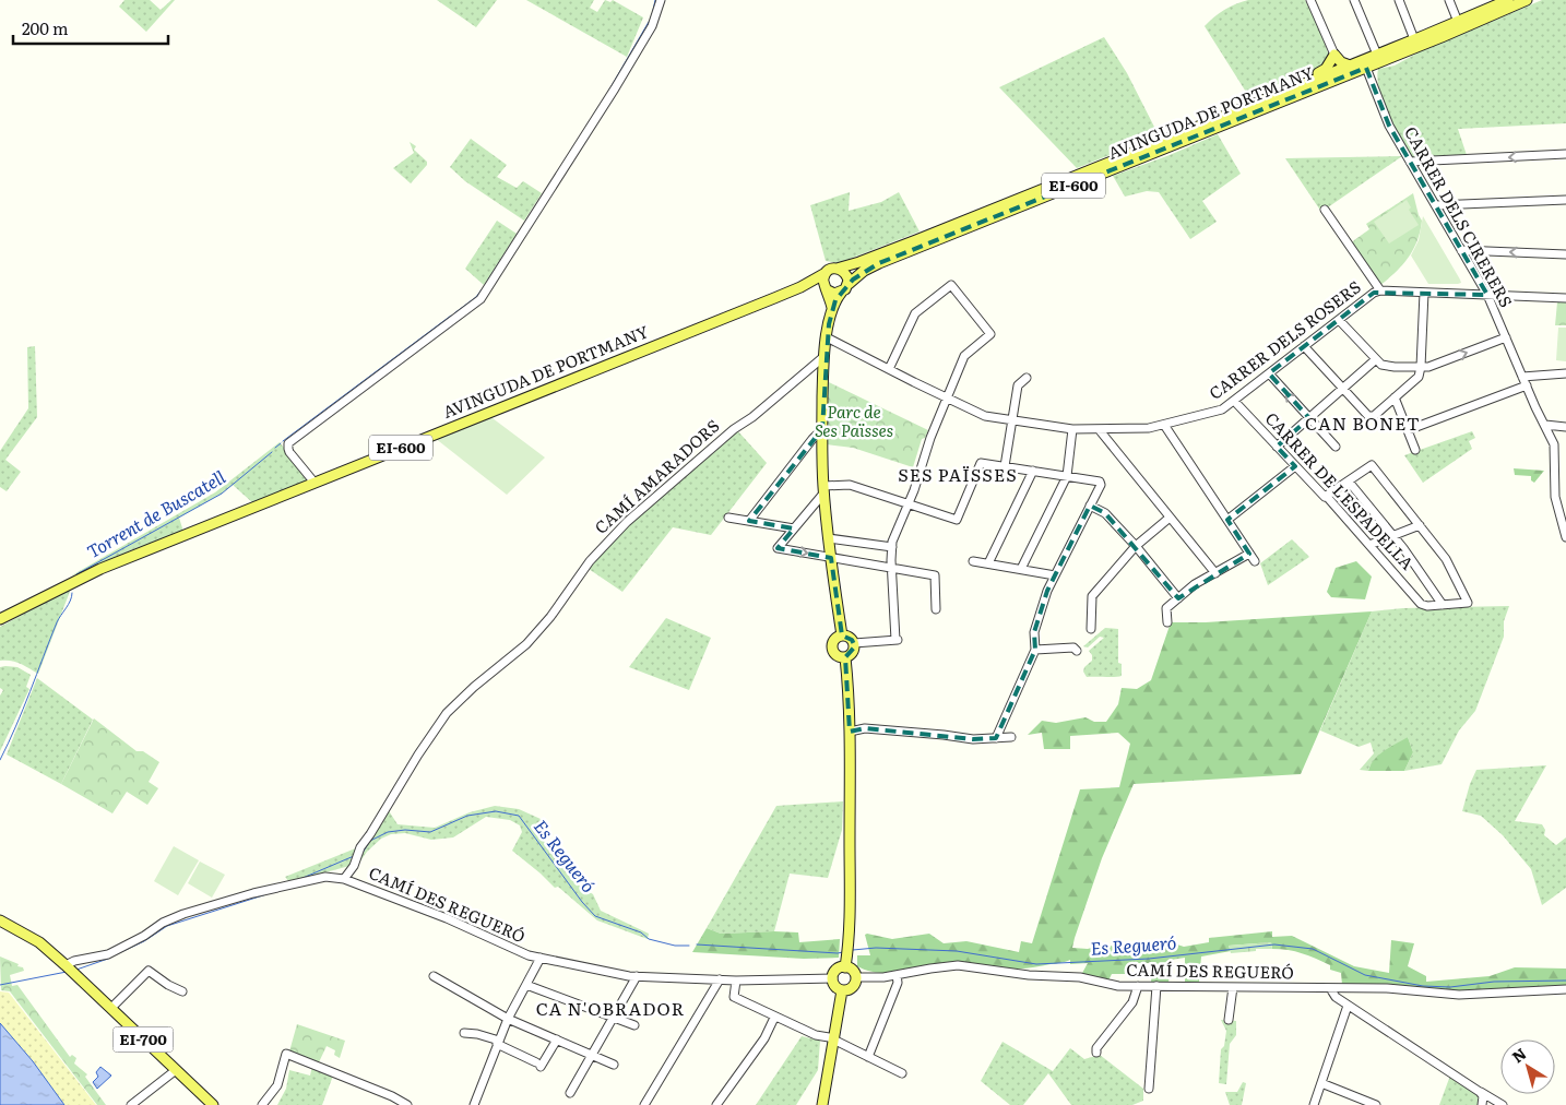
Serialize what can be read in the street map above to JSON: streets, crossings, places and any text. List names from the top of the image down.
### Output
{
  "streets": {
    "main road": ["AVINGUDA DE PORTMANY", "EI-600", "EI-700"],
    "street": [
      "CARRER DELS CIRERERS",
      "CARRER DELS ROSERS",
      "CAMÍ AMARADORS",
      "CARRER DE L'ESPADELLA",
      "CAMÍ DES REGUERÓ"
    ]
  },
  "crossings": [
    ["AVINGUDA DE PORTMANY", "EI-600"],
    ["AVINGUDA DE PORTMANY", "CARRER DELS CIRERERS"],
    ["CARRER DELS CIRERERS", "CARRER DELS ROSERS"],
    ["CARRER DELS ROSERS", "CARRER DE L'ESPADELLA"],
    ["CAMÍ AMARADORS", "CAMÍ DES REGUERÓ"],
    ["CAMÍ DES REGUERÓ", "EI-700"]
  ],
  "districts": ["CAN BONET", "SES PAÏSSES", "CA N'OBRADOR"],
  "water": ["Torrent de Buscatell", "Es Regueró"],
  "parks": ["Parc de Ses Païsses"],
  "scale_bar": "200 m",
  "north": "top left"
}
